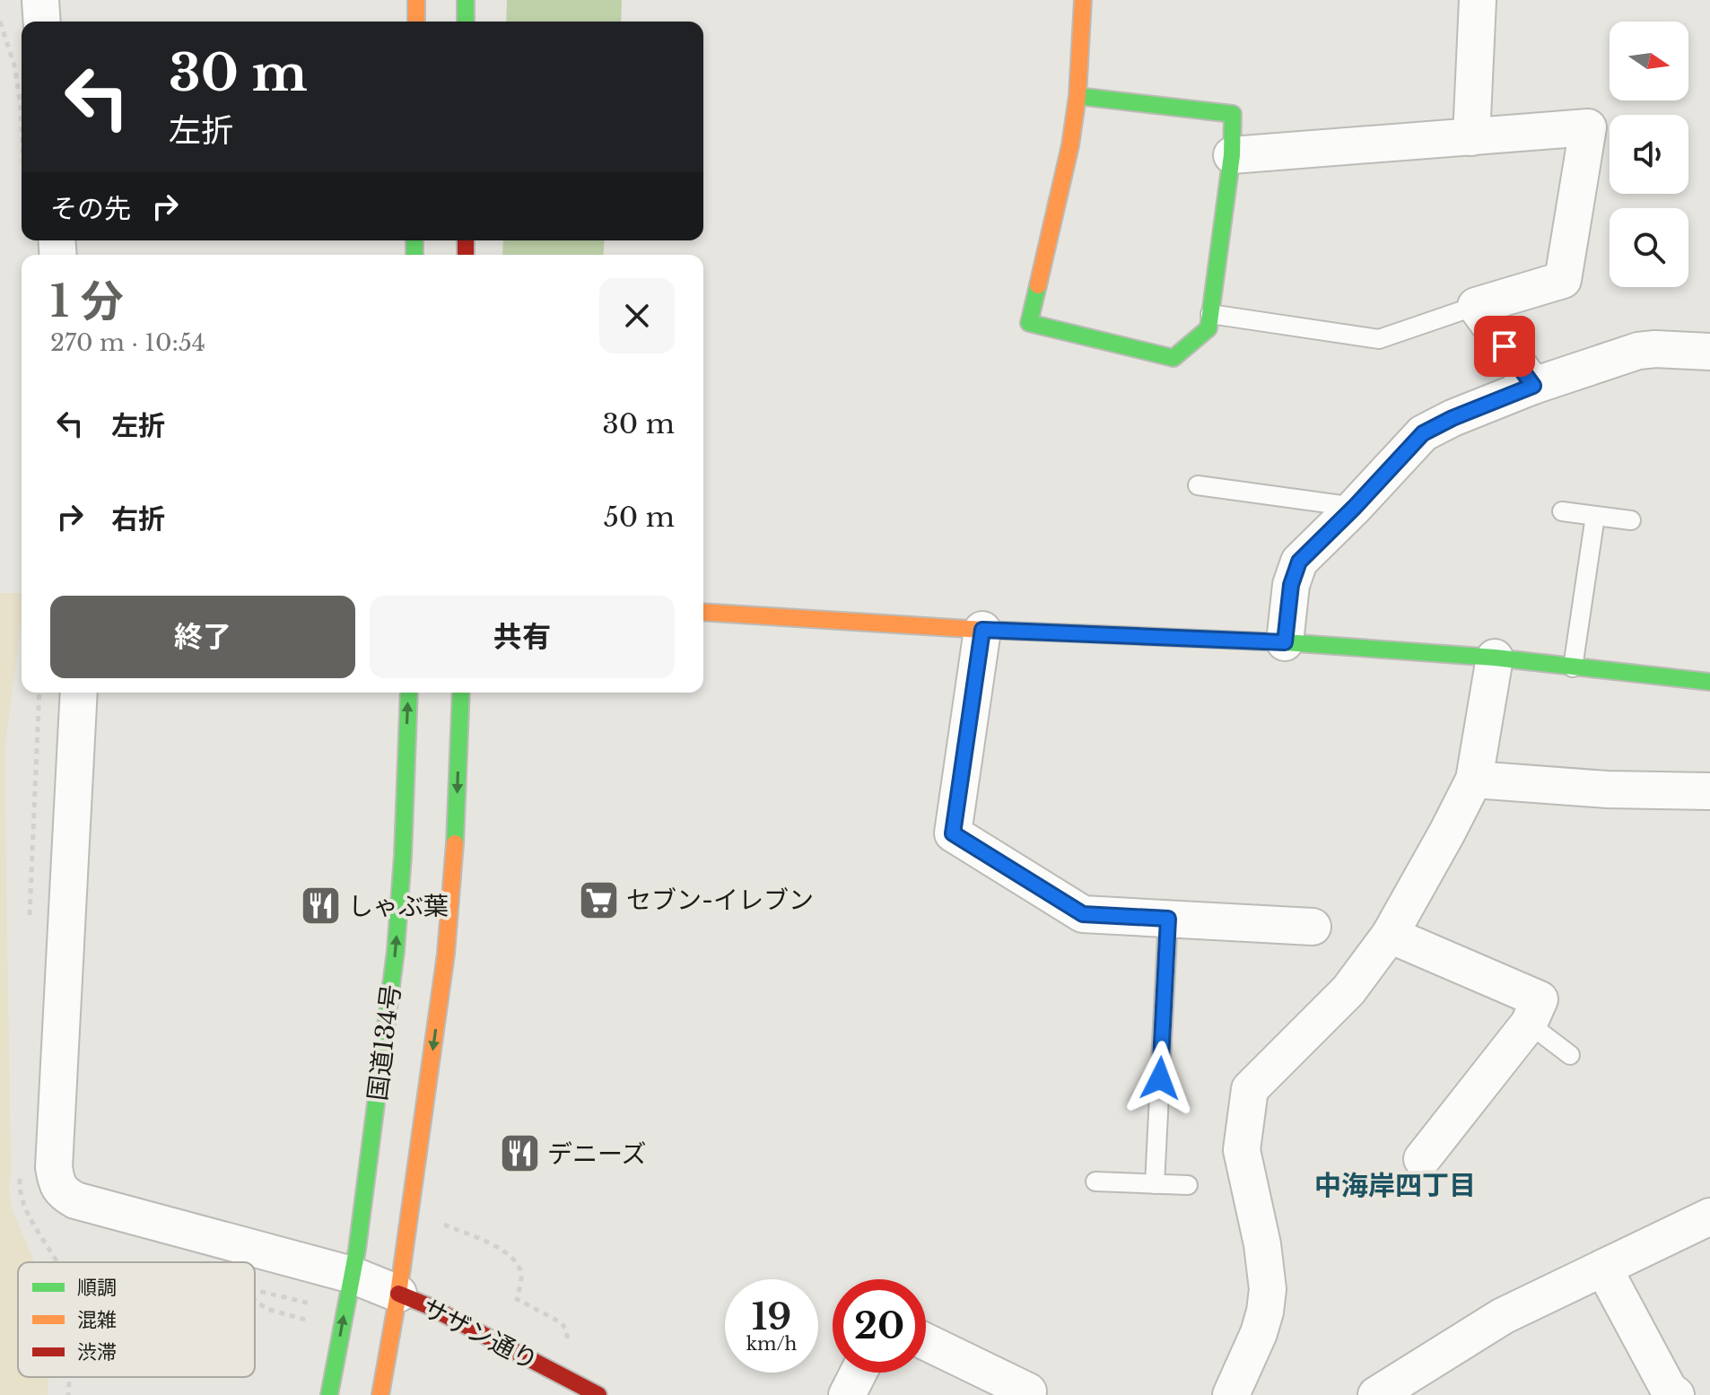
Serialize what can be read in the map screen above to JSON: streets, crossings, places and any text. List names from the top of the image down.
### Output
{
  "streets": {
    "main road": ["国道134号", "サザン通り"]
  },
  "crossings": [
    ["国道134号", "サザン通り"]
  ],
  "districts": ["中海岸四丁目"],
  "places": {
    "supermarket": ["セブン-イレブン"],
    "restaurant": ["しゃぶ葉", "デニーズ"]
  },
  "legend": ["順調", "混雑", "渋滞"],
  "north": "right",
  "page": {
    "turn": ["30 m", "左折"],
    "then": "その先",
    "heading": ["1 分", "270 m · 10:54"],
    "list": [
      {
        "name": "左折",
        "value": "30 m"
      },
      {
        "name": "右折",
        "value": "50 m"
      }
    ],
    "buttons": ["終了", "共有"],
    "speed": "19 km/h",
    "limit": "20"
  }
}
